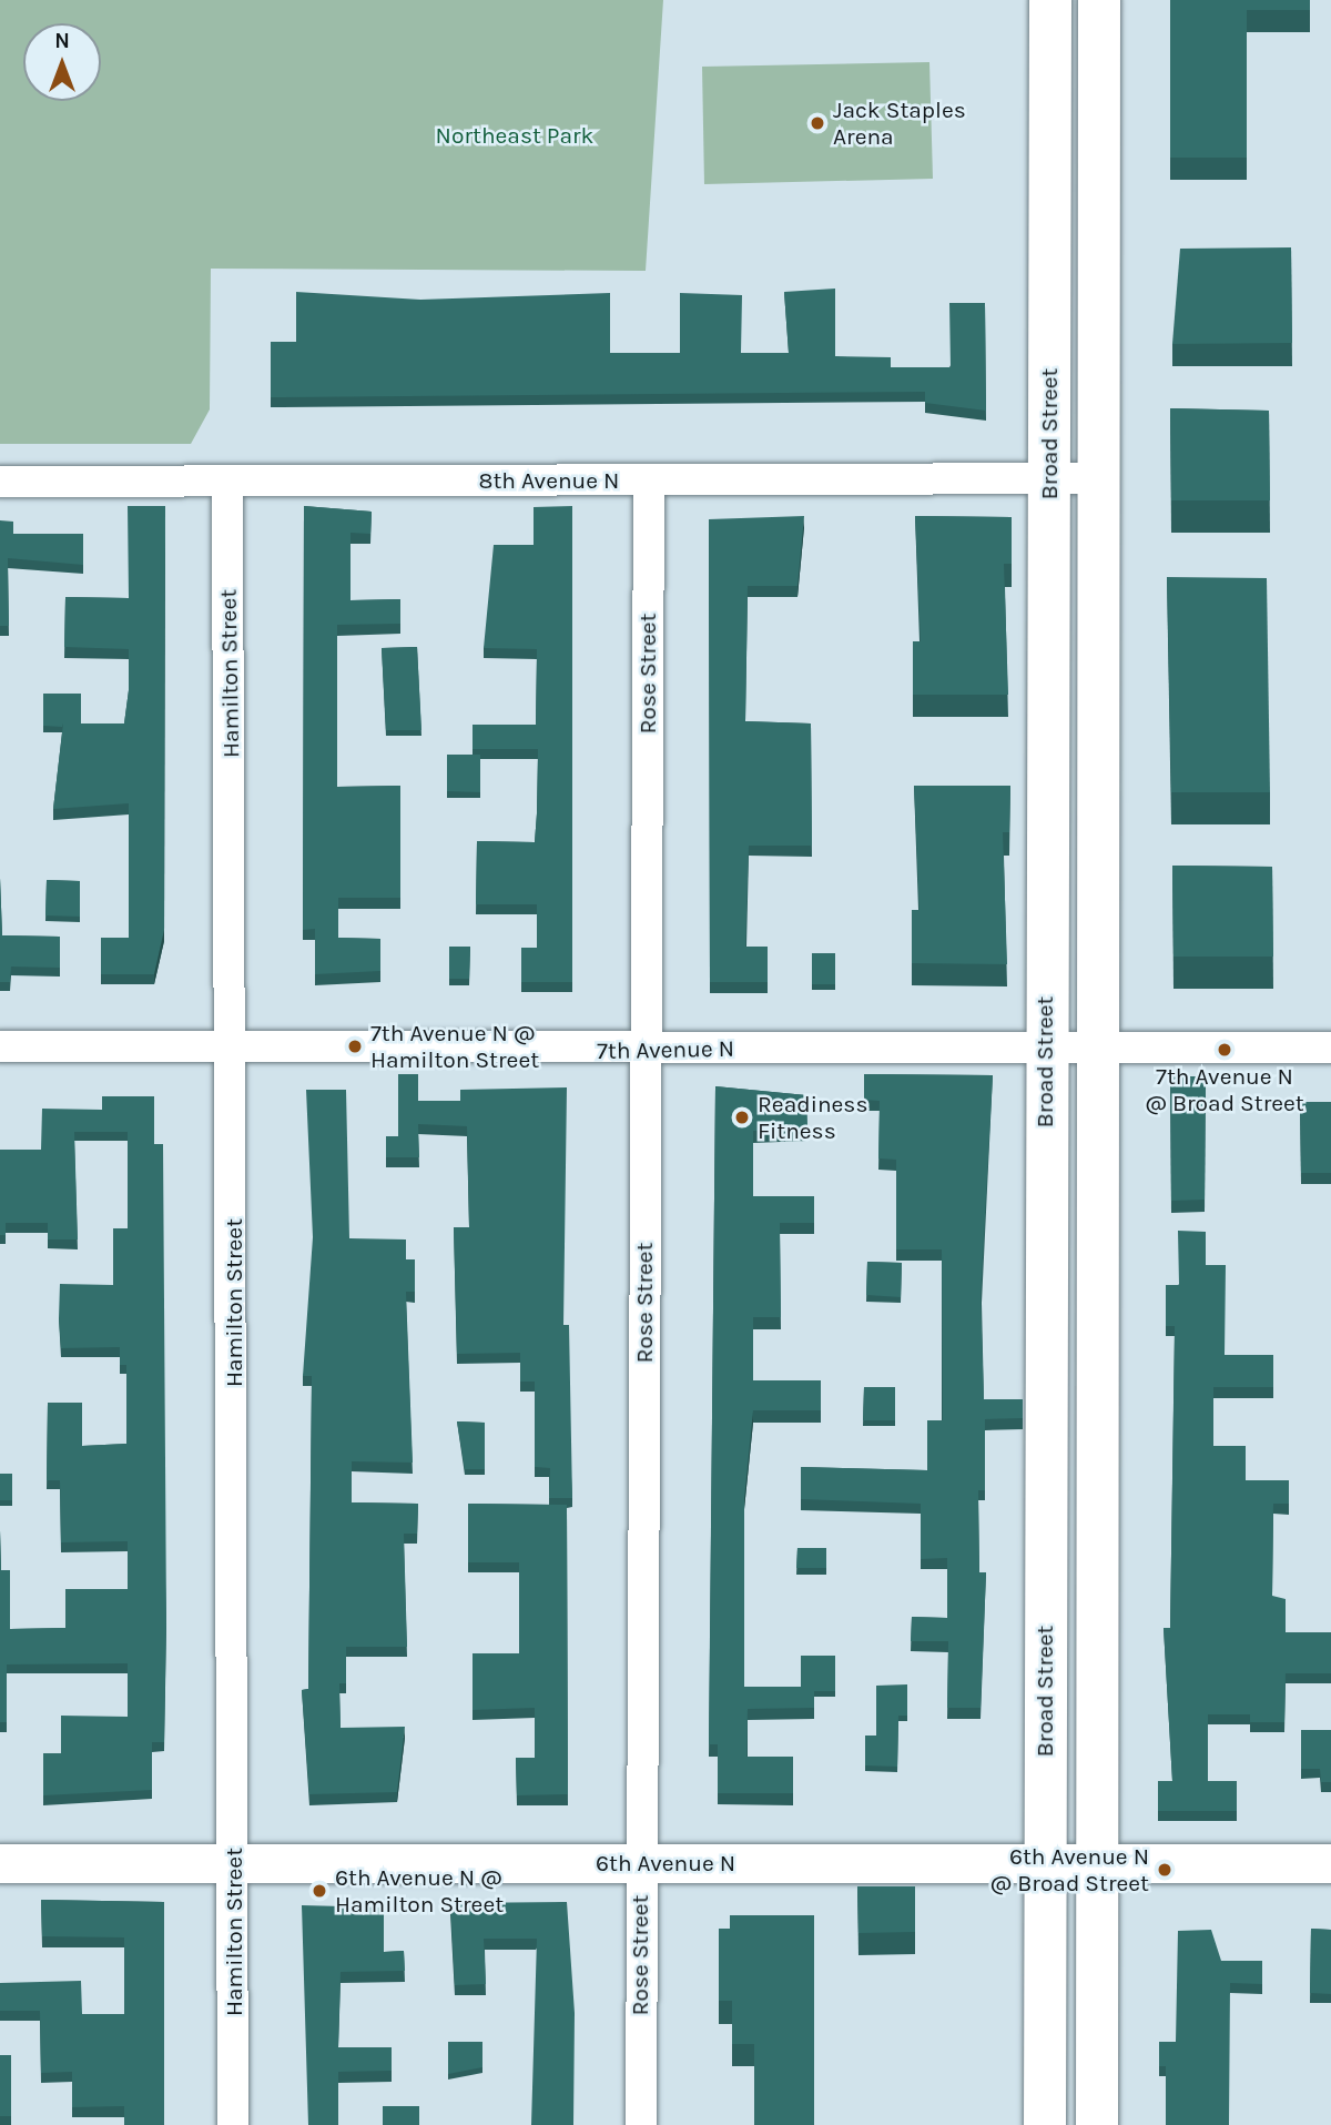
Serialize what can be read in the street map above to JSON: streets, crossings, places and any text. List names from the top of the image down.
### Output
{
  "streets": {
    "main road": ["Broad Street"],
    "street": [
      "8th Avenue N",
      "Hamilton Street",
      "Rose Street",
      "7th Avenue N",
      "6th Avenue N"
    ]
  },
  "crossings": [
    ["Broad Street", "8th Avenue N"],
    ["Broad Street", "7th Avenue N"],
    ["Broad Street", "6th Avenue N"],
    ["8th Avenue N", "Hamilton Street"],
    ["8th Avenue N", "Rose Street"],
    ["Hamilton Street", "7th Avenue N"],
    ["Hamilton Street", "6th Avenue N"],
    ["Rose Street", "7th Avenue N"],
    ["Rose Street", "6th Avenue N"]
  ],
  "parks": ["Northeast Park"],
  "places": [
    "Jack Staples Arena",
    "7th Avenue N @ Hamilton Street",
    "7th Avenue N @ Broad Street",
    "Readiness Fitness",
    "6th Avenue N @ Broad Street",
    "6th Avenue N @ Hamilton Street"
  ],
  "north": "top"
}
